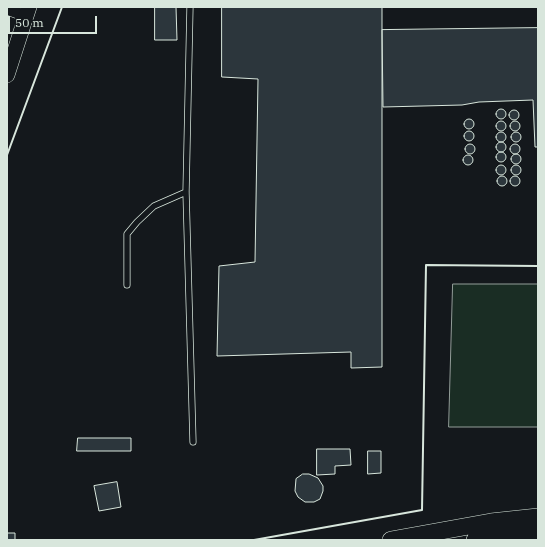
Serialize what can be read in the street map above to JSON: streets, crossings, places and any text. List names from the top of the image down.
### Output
{
  "scale_bar": "50 m"
}
